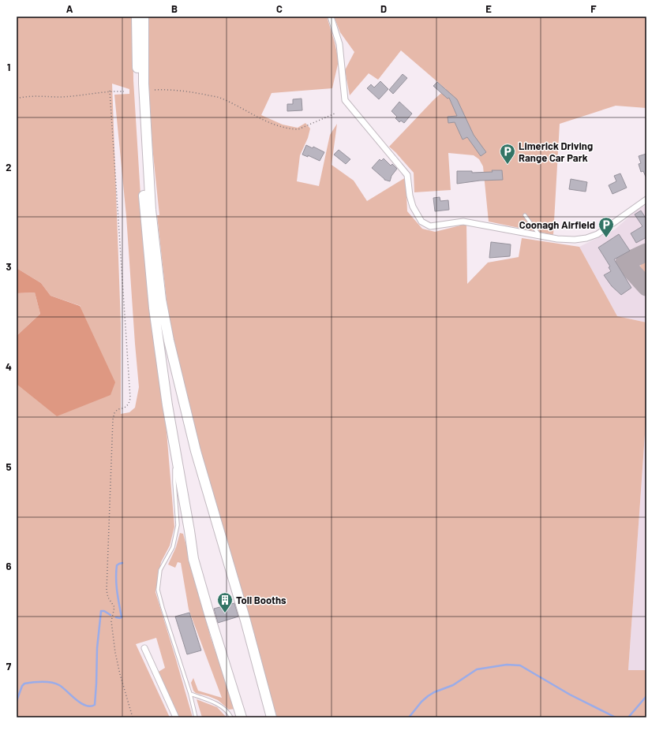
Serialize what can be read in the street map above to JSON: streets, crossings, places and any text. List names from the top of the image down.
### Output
{
  "places": {
    "parking": ["Limerick Driving Range Car Park", "Coonagh Airfield"],
    "building": ["Toll Booths"]
  },
  "grid": {
    "columns": [
      "A",
      "B",
      "C",
      "D",
      "E",
      "F"
    ],
    "rows": [
      "1",
      "2",
      "3",
      "4",
      "5",
      "6",
      "7"
    ]
  }
}
